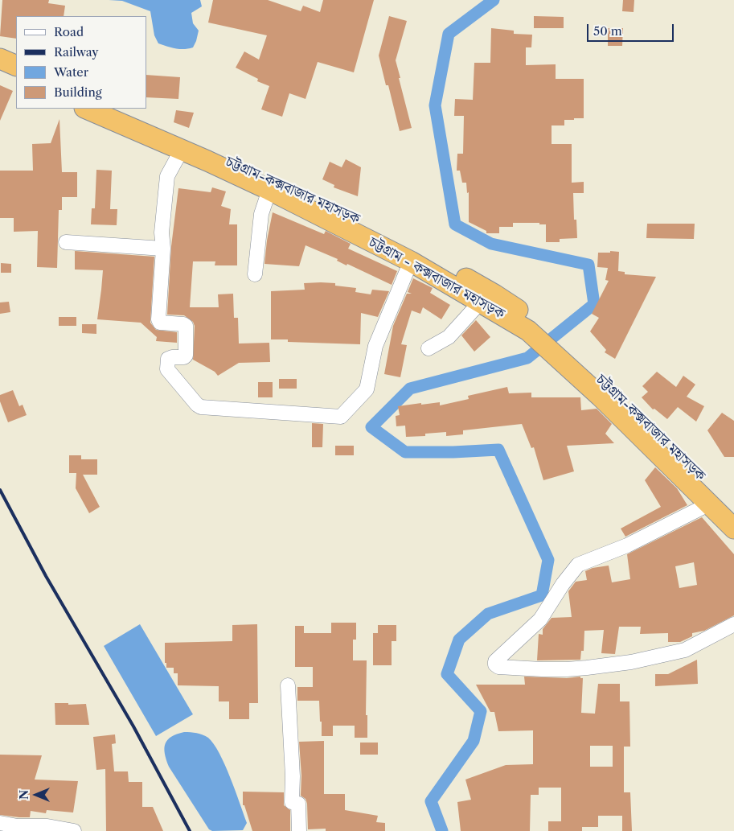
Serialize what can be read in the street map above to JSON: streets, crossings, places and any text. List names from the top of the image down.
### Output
{
  "streets": {
    "highway": ["চট্টগ্রাম-কক্সবাজার মহাসড়ক", "চট্টগ্রাম - কক্সবাজার মহাসড়ক"]
  },
  "crossings": [
    ["চট্টগ্রাম-কক্সবাজার মহাসড়ক", "চট্টগ্রাম - কক্সবাজার মহাসড়ক"]
  ],
  "legend": [
    "Road",
    "Railway",
    "Water",
    "Building"
  ],
  "scale_bar": "50 m",
  "north": "left"
}
